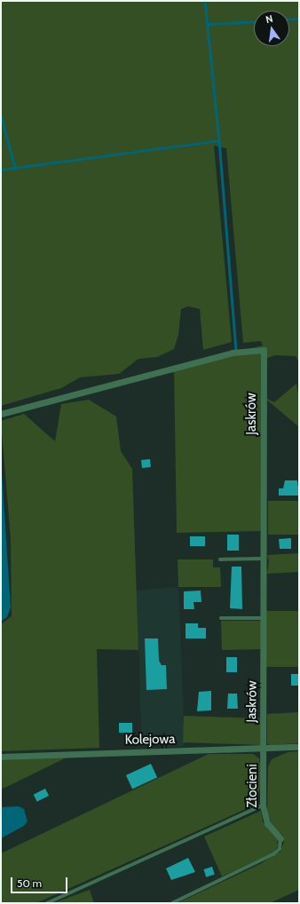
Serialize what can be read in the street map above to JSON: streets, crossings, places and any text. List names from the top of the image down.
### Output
{
  "streets": {
    "street": ["Jaskrów", "Kolejowa", "Złocieni"]
  },
  "crossings": [
    ["Jaskrów", "Kolejowa"],
    ["Jaskrów", "Złocieni"],
    ["Kolejowa", "Złocieni"]
  ],
  "scale_bar": "50 m",
  "north": "top"
}
